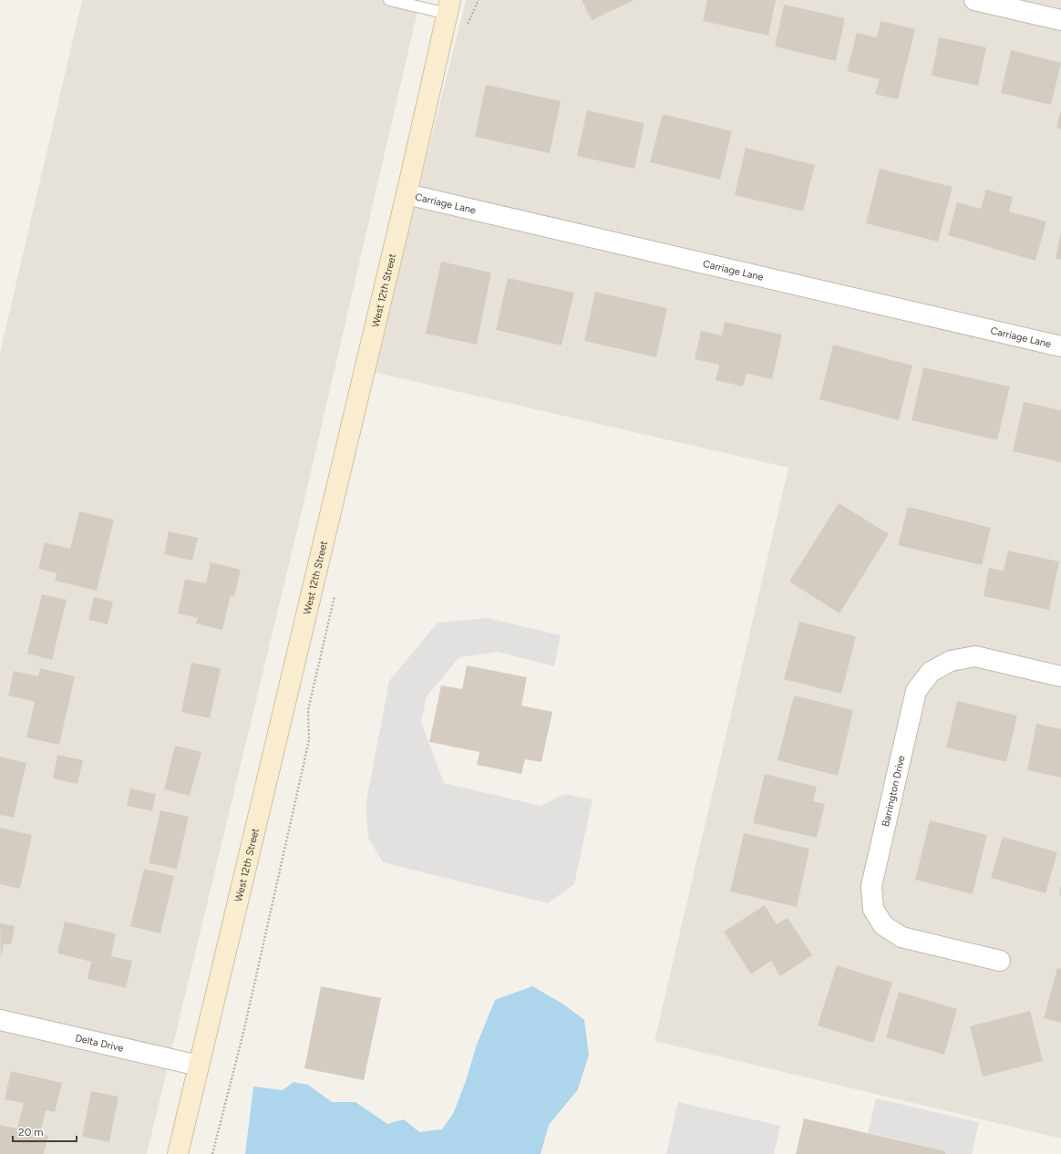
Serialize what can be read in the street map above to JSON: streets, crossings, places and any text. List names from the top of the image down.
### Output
{
  "streets": {
    "main road": ["West 12th Street"],
    "street": ["Carriage Lane", "Barrington Drive", "Delta Drive"]
  },
  "crossings": [
    ["Carriage Lane", "West 12th Street"],
    ["West 12th Street", "Delta Drive"]
  ],
  "scale_bar": "20 m"
}
